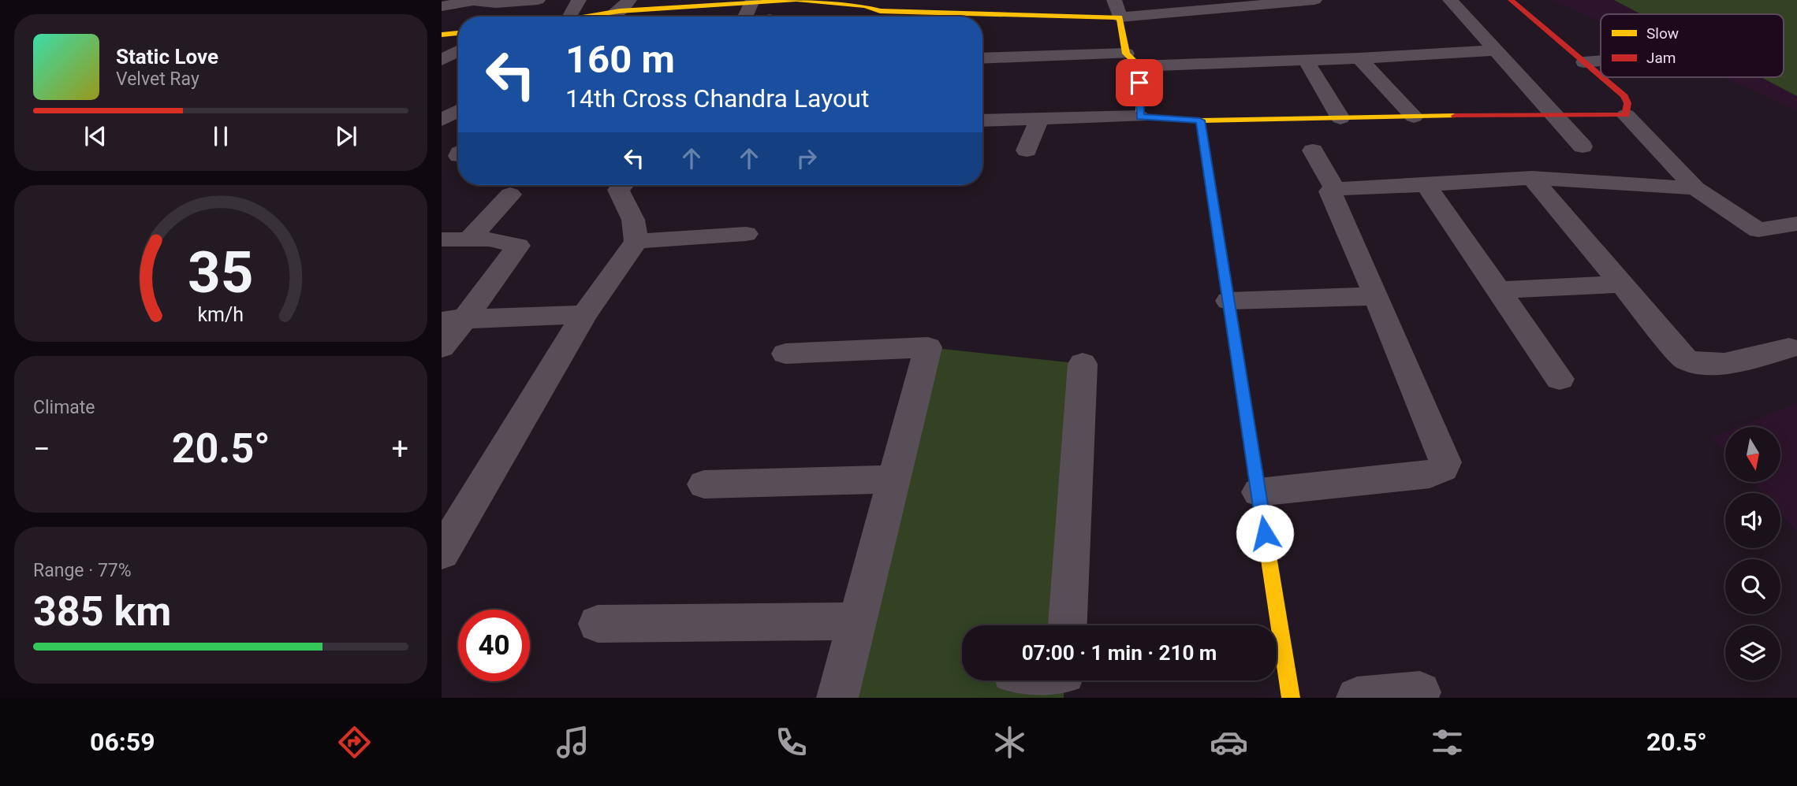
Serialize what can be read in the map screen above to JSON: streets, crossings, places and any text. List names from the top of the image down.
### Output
{
  "legend": ["Slow", "Jam"],
  "north": "bottom",
  "page": {
    "turn": ["160 m", "14th Cross Chandra Layout"],
    "song": ["Static Love", "Velvet Ray"],
    "tile": [
      "Climate",
      ["Range · 77%", "385 km"]
    ],
    "heat": ["−", "20.5°", "+"],
    "limit": "40",
    "trip": "07:00 · 1 min · 210 m",
    "tabs": ["06:59", "20.5°"],
    "gauge": ["35", "km/h"]
  }
}
